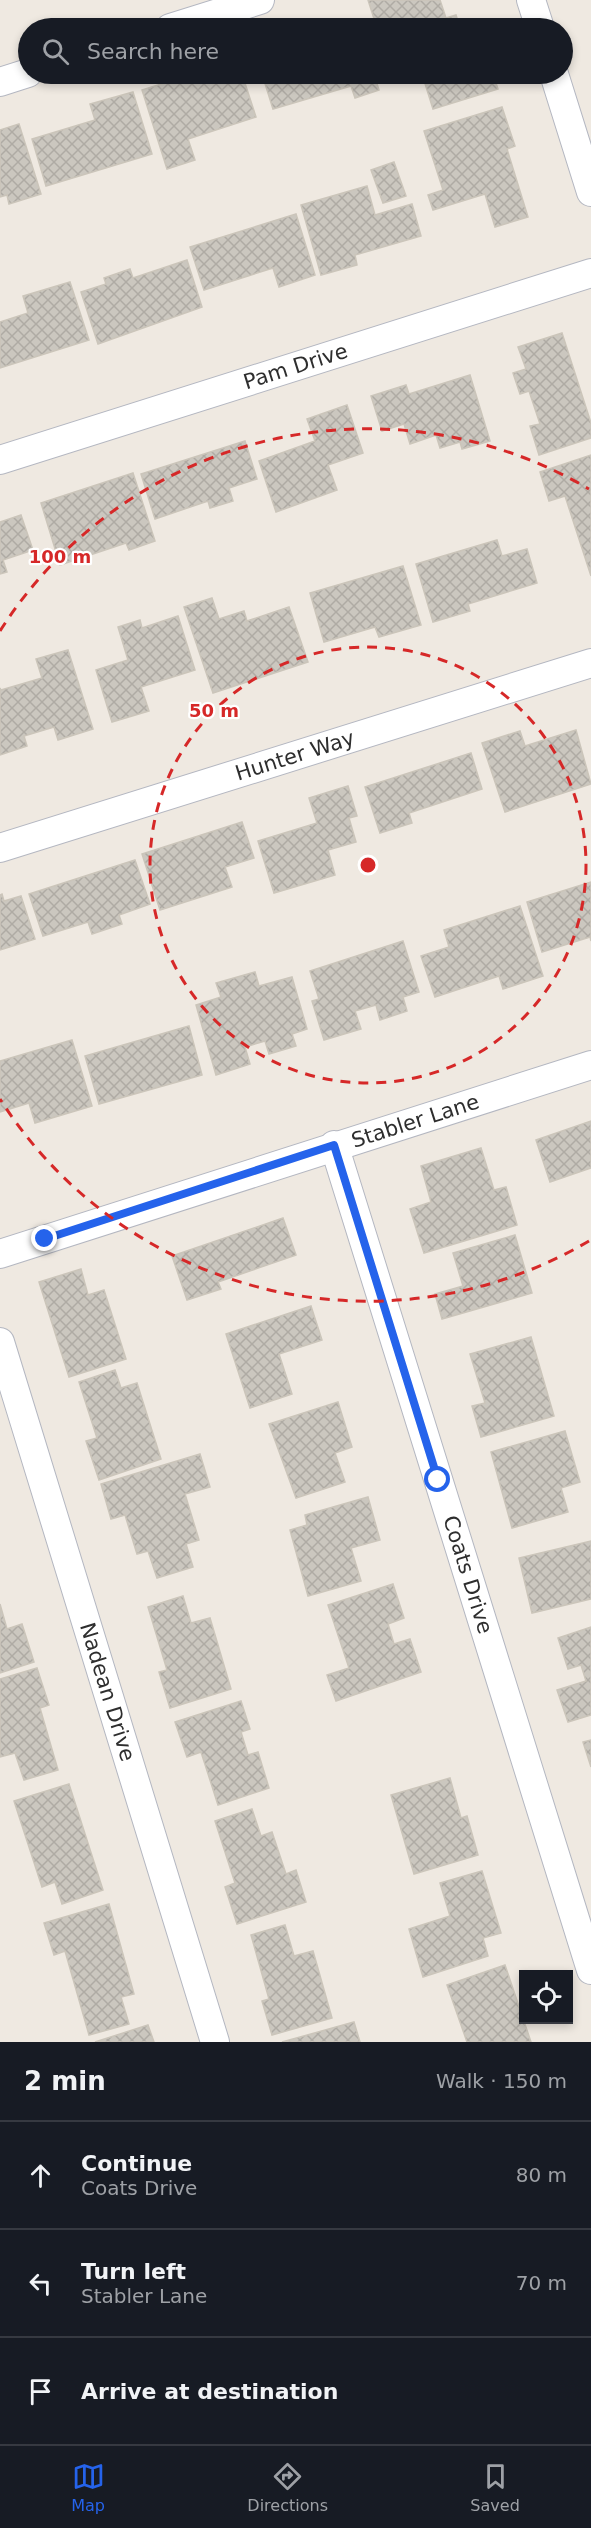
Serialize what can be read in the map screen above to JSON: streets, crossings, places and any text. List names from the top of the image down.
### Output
{
  "streets": {
    "street": [
      "Pam Drive",
      "Hunter Way",
      "Stabler Lane",
      "Coats Drive",
      "Nadean Drive"
    ]
  },
  "crossings": [
    ["Stabler Lane", "Coats Drive"]
  ],
  "page": {
    "search": "Search here",
    "heading": ["2 min", "Walk · 150 m"],
    "list": [
      ["Continue", "Coats Drive", "80 m"],
      ["Turn left", "Stabler Lane", "70 m"],
      "Arrive at destination"
    ],
    "nav": ["Map", "Directions", "Saved"]
  },
  "rings": ["100 m", "50 m"]
}
